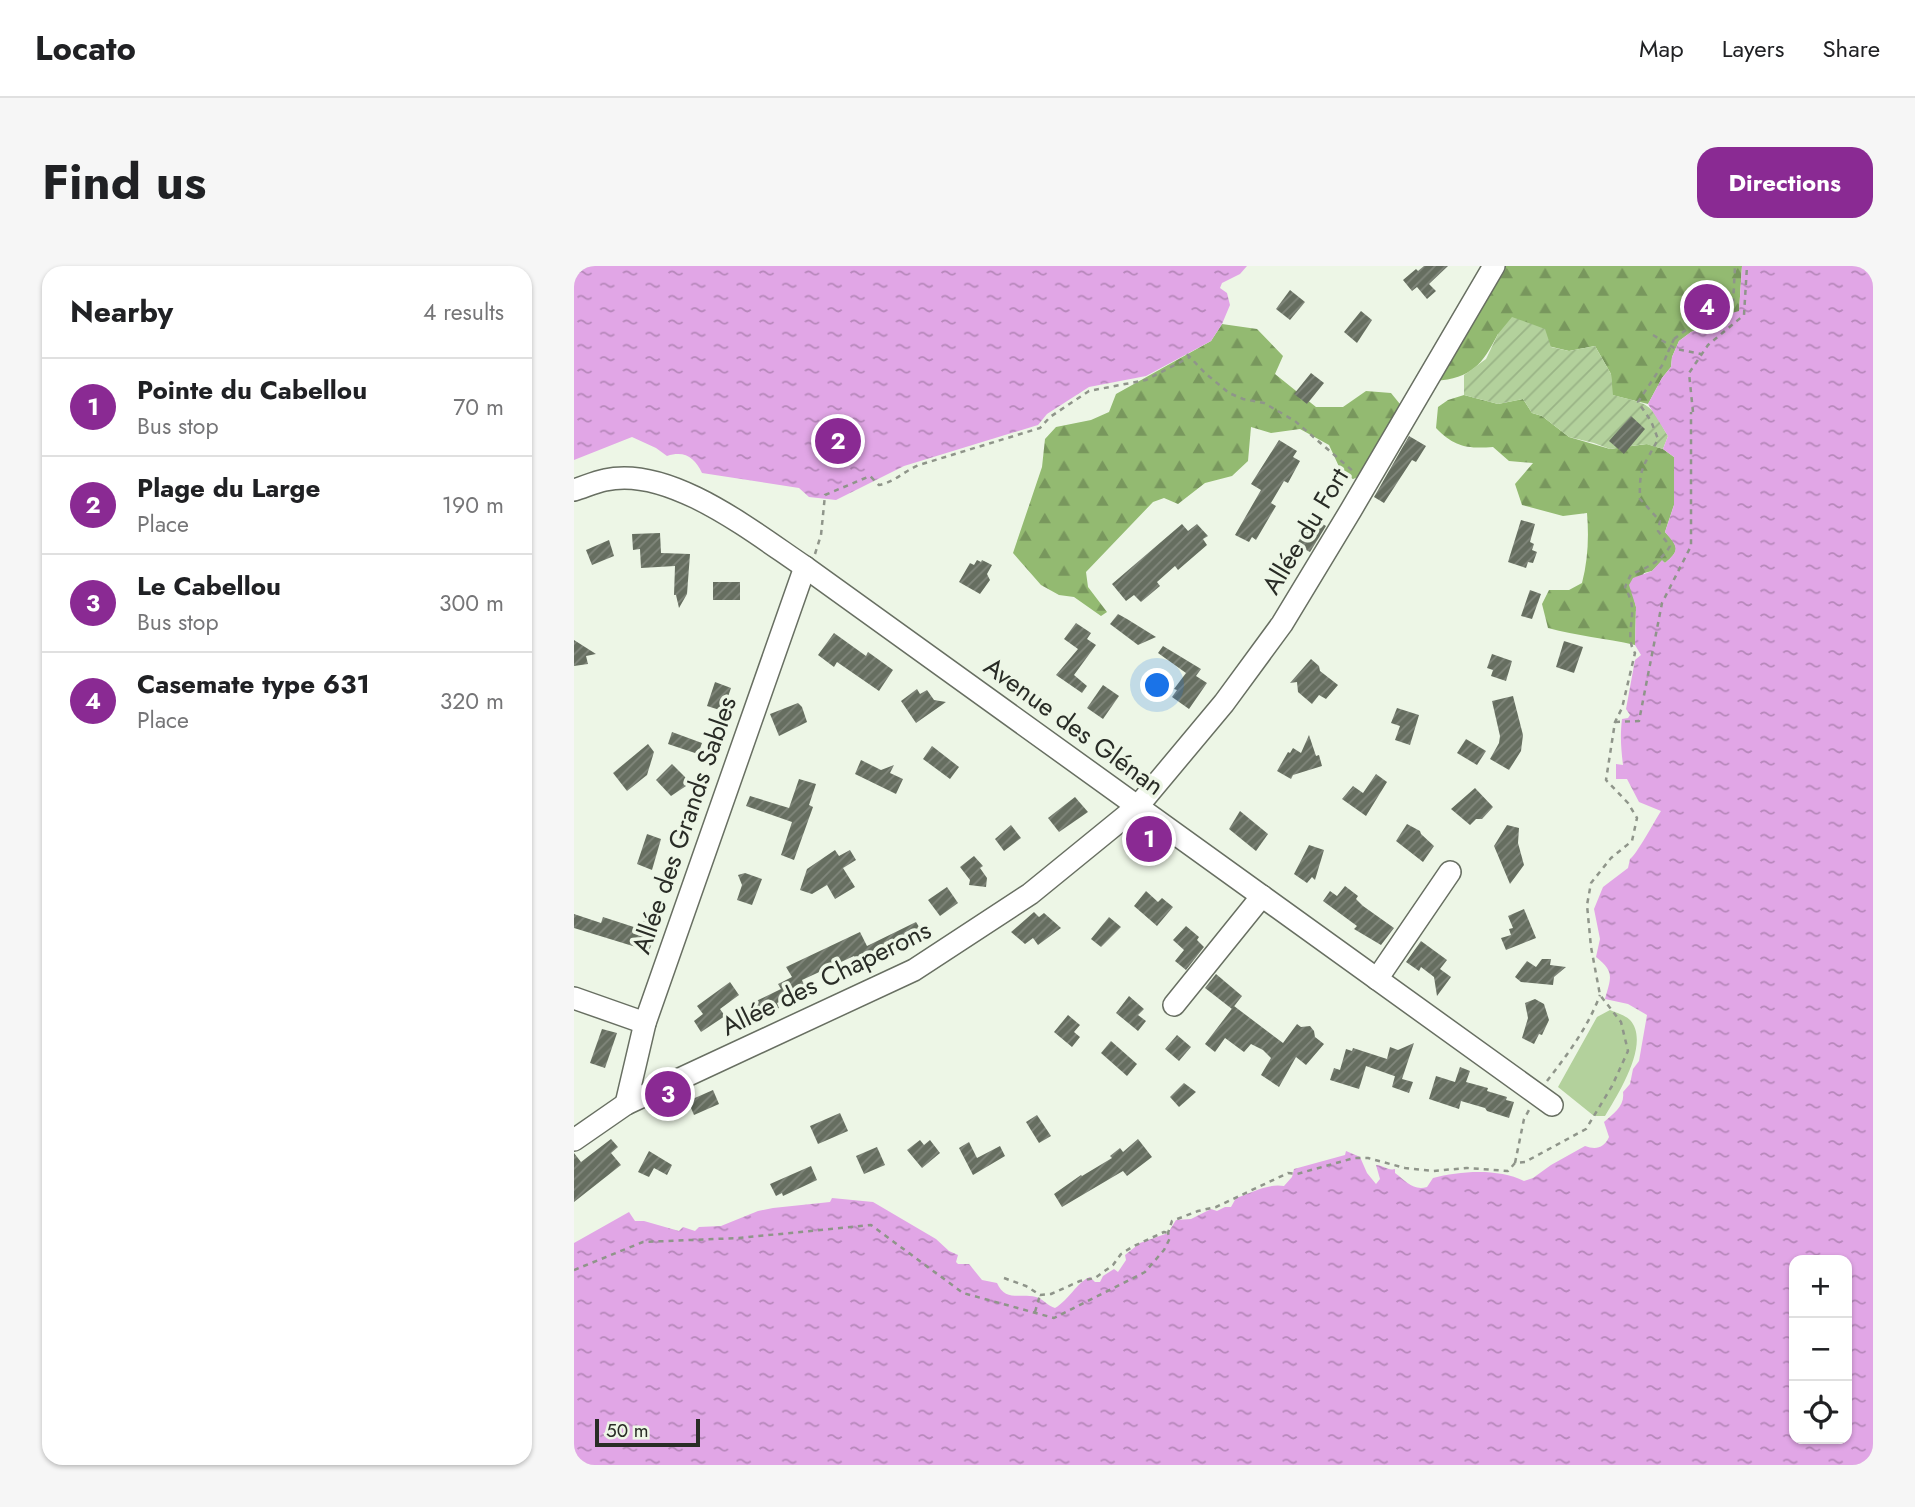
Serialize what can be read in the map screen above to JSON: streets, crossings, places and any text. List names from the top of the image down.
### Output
{
  "streets": {
    "street": [
      "Allée du Fort",
      "Avenue des Glénan",
      "Allée des Grands Sables",
      "Allée des Chaperons"
    ]
  },
  "crossings": [
    ["Allée du Fort", "Avenue des Glénan"],
    ["Allée du Fort", "Allée des Chaperons"],
    ["Avenue des Glénan", "Allée des Grands Sables"],
    ["Avenue des Glénan", "Allée des Chaperons"],
    ["Allée des Grands Sables", "Allée des Chaperons"]
  ],
  "scale_bar": "50 m",
  "page": {
    "header": "Locato",
    "nav": ["Map", "Layers", "Share"],
    "title": "Find us",
    "buttons": "Directions",
    "heading": ["Nearby", "4 results"],
    "pins": [
      "4",
      "2",
      "1",
      "3"
    ],
    "list": [
      {
        "mark": "1",
        "name": "Pointe du Cabellou",
        "note": "Bus stop",
        "value": "70 m"
      },
      {
        "mark": "2",
        "name": "Plage du Large",
        "note": "Place",
        "value": "190 m"
      },
      {
        "mark": "3",
        "name": "Le Cabellou",
        "note": "Bus stop",
        "value": "300 m"
      },
      {
        "mark": "4",
        "name": "Casemate type 631",
        "note": "Place",
        "value": "320 m"
      }
    ],
    "map_buttons": ["+", "−"],
    "scale": "50 m"
  }
}
